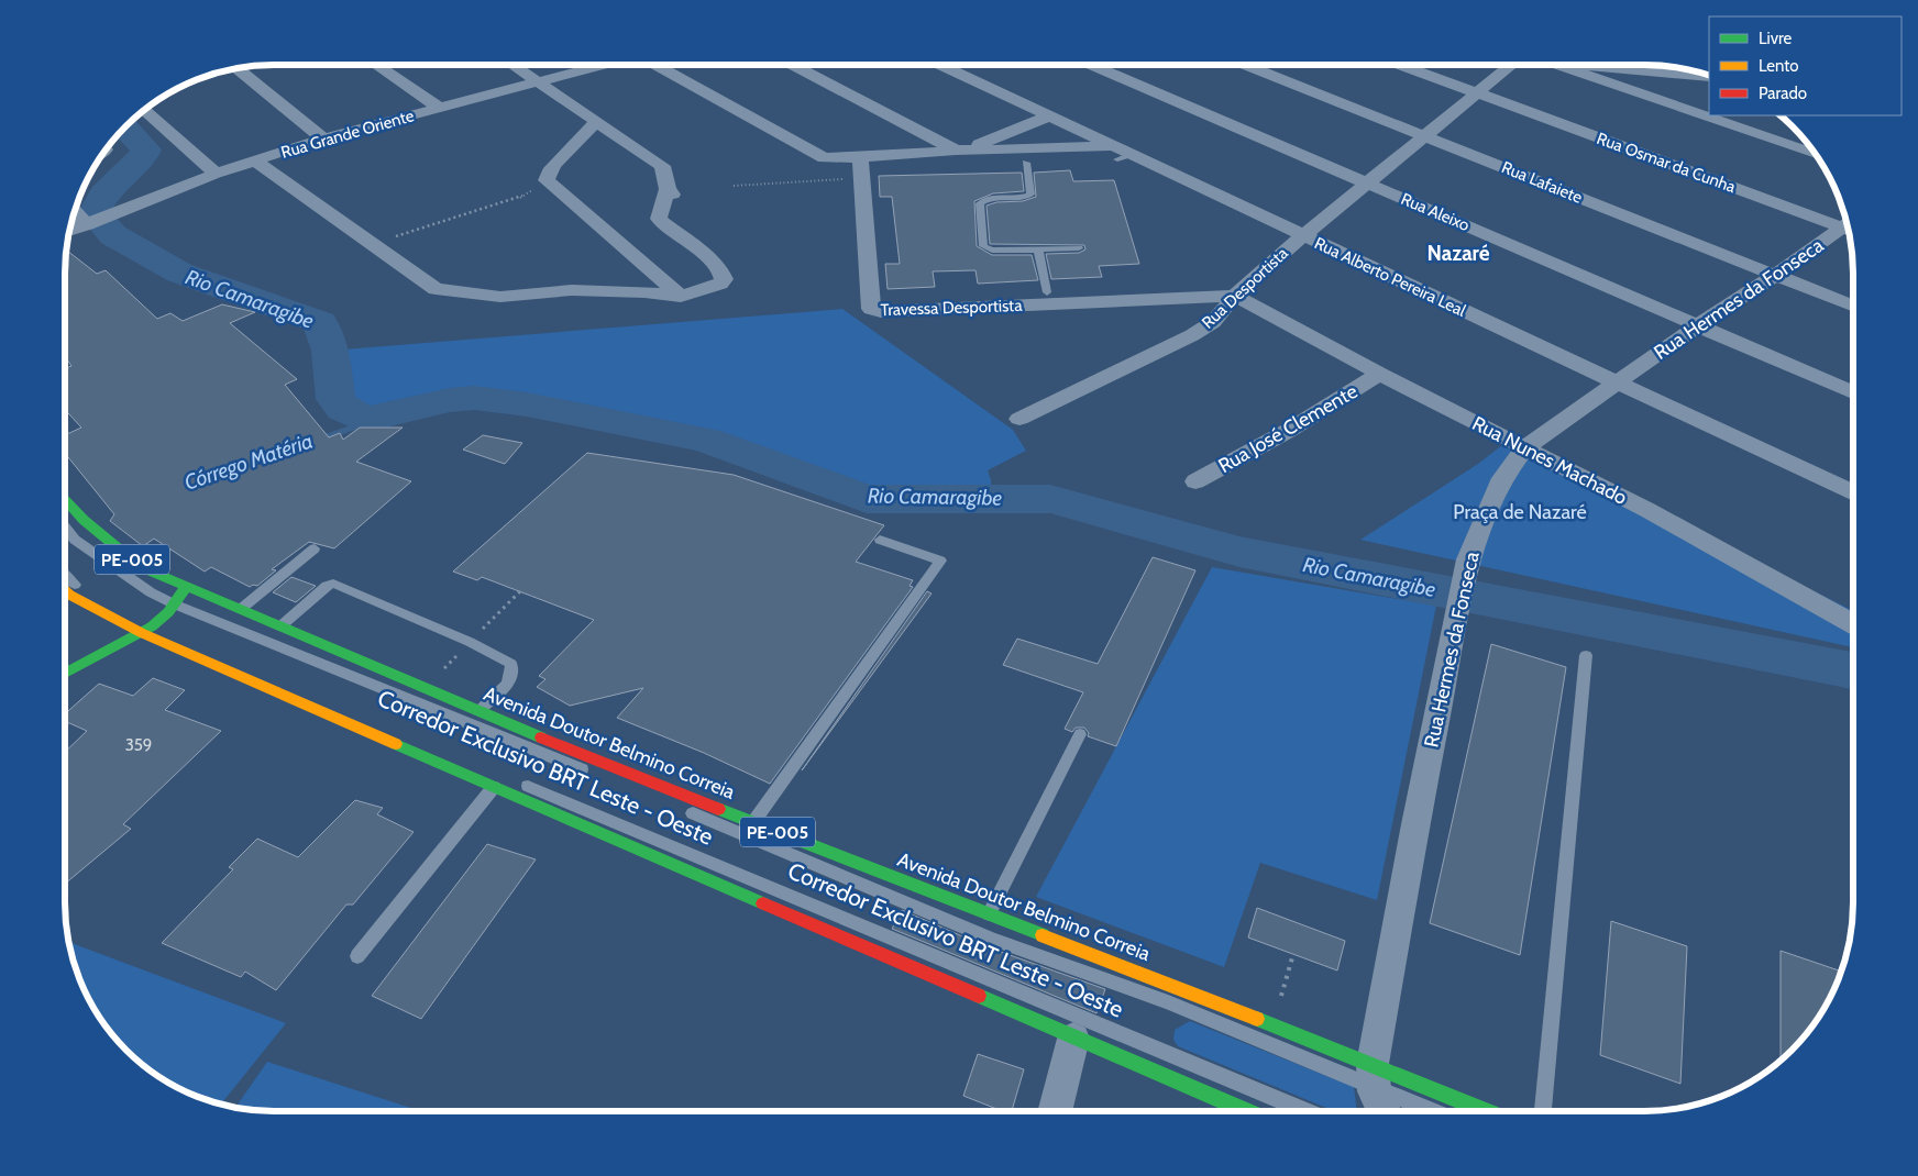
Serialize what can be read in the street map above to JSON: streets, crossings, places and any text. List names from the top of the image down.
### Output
{
  "streets": {
    "main road": ["PE-005", "Avenida Doutor Belmino Correia"],
    "street": [
      "Rua Grande Oriente",
      "Rua Osmar da Cunha",
      "Rua Lafaiete",
      "Rua Aleixo",
      "Rua Alberto Pereira Leal",
      "Rua Desportista",
      "Rua Hermes da Fonseca",
      "Travessa Desportista",
      "Rua José Clemente",
      "Rua Nunes Machado"
    ],
    "lane": ["Corredor Exclusivo BRT Leste - Oeste"]
  },
  "crossings": [
    ["Rua Osmar da Cunha", "Rua Desportista"],
    ["Rua Lafaiete", "Rua Desportista"],
    ["Rua Lafaiete", "Rua Hermes da Fonseca"],
    ["Rua Aleixo", "Rua Desportista"],
    ["Rua Aleixo", "Rua Hermes da Fonseca"],
    ["Rua Alberto Pereira Leal", "Rua Desportista"],
    ["Rua Alberto Pereira Leal", "Rua Hermes da Fonseca"],
    ["Rua Desportista", "Travessa Desportista"],
    ["Rua Desportista", "Rua Nunes Machado"],
    ["Rua Hermes da Fonseca", "Rua Nunes Machado"],
    ["Rua Hermes da Fonseca", "Avenida Doutor Belmino Correia"],
    ["Rua Hermes da Fonseca", "Corredor Exclusivo BRT Leste - Oeste"],
    ["Travessa Desportista", "Rua Nunes Machado"],
    ["Rua José Clemente", "Rua Nunes Machado"],
    ["Avenida Doutor Belmino Correia", "Corredor Exclusivo BRT Leste - Oeste"]
  ],
  "districts": ["Nazaré"],
  "water": ["Rio Camaragibe", "Córrego Matéria"],
  "parks": ["Praça de Nazaré"],
  "house_numbers": ["359"],
  "legend": ["Livre", "Lento", "Parado"]
}
